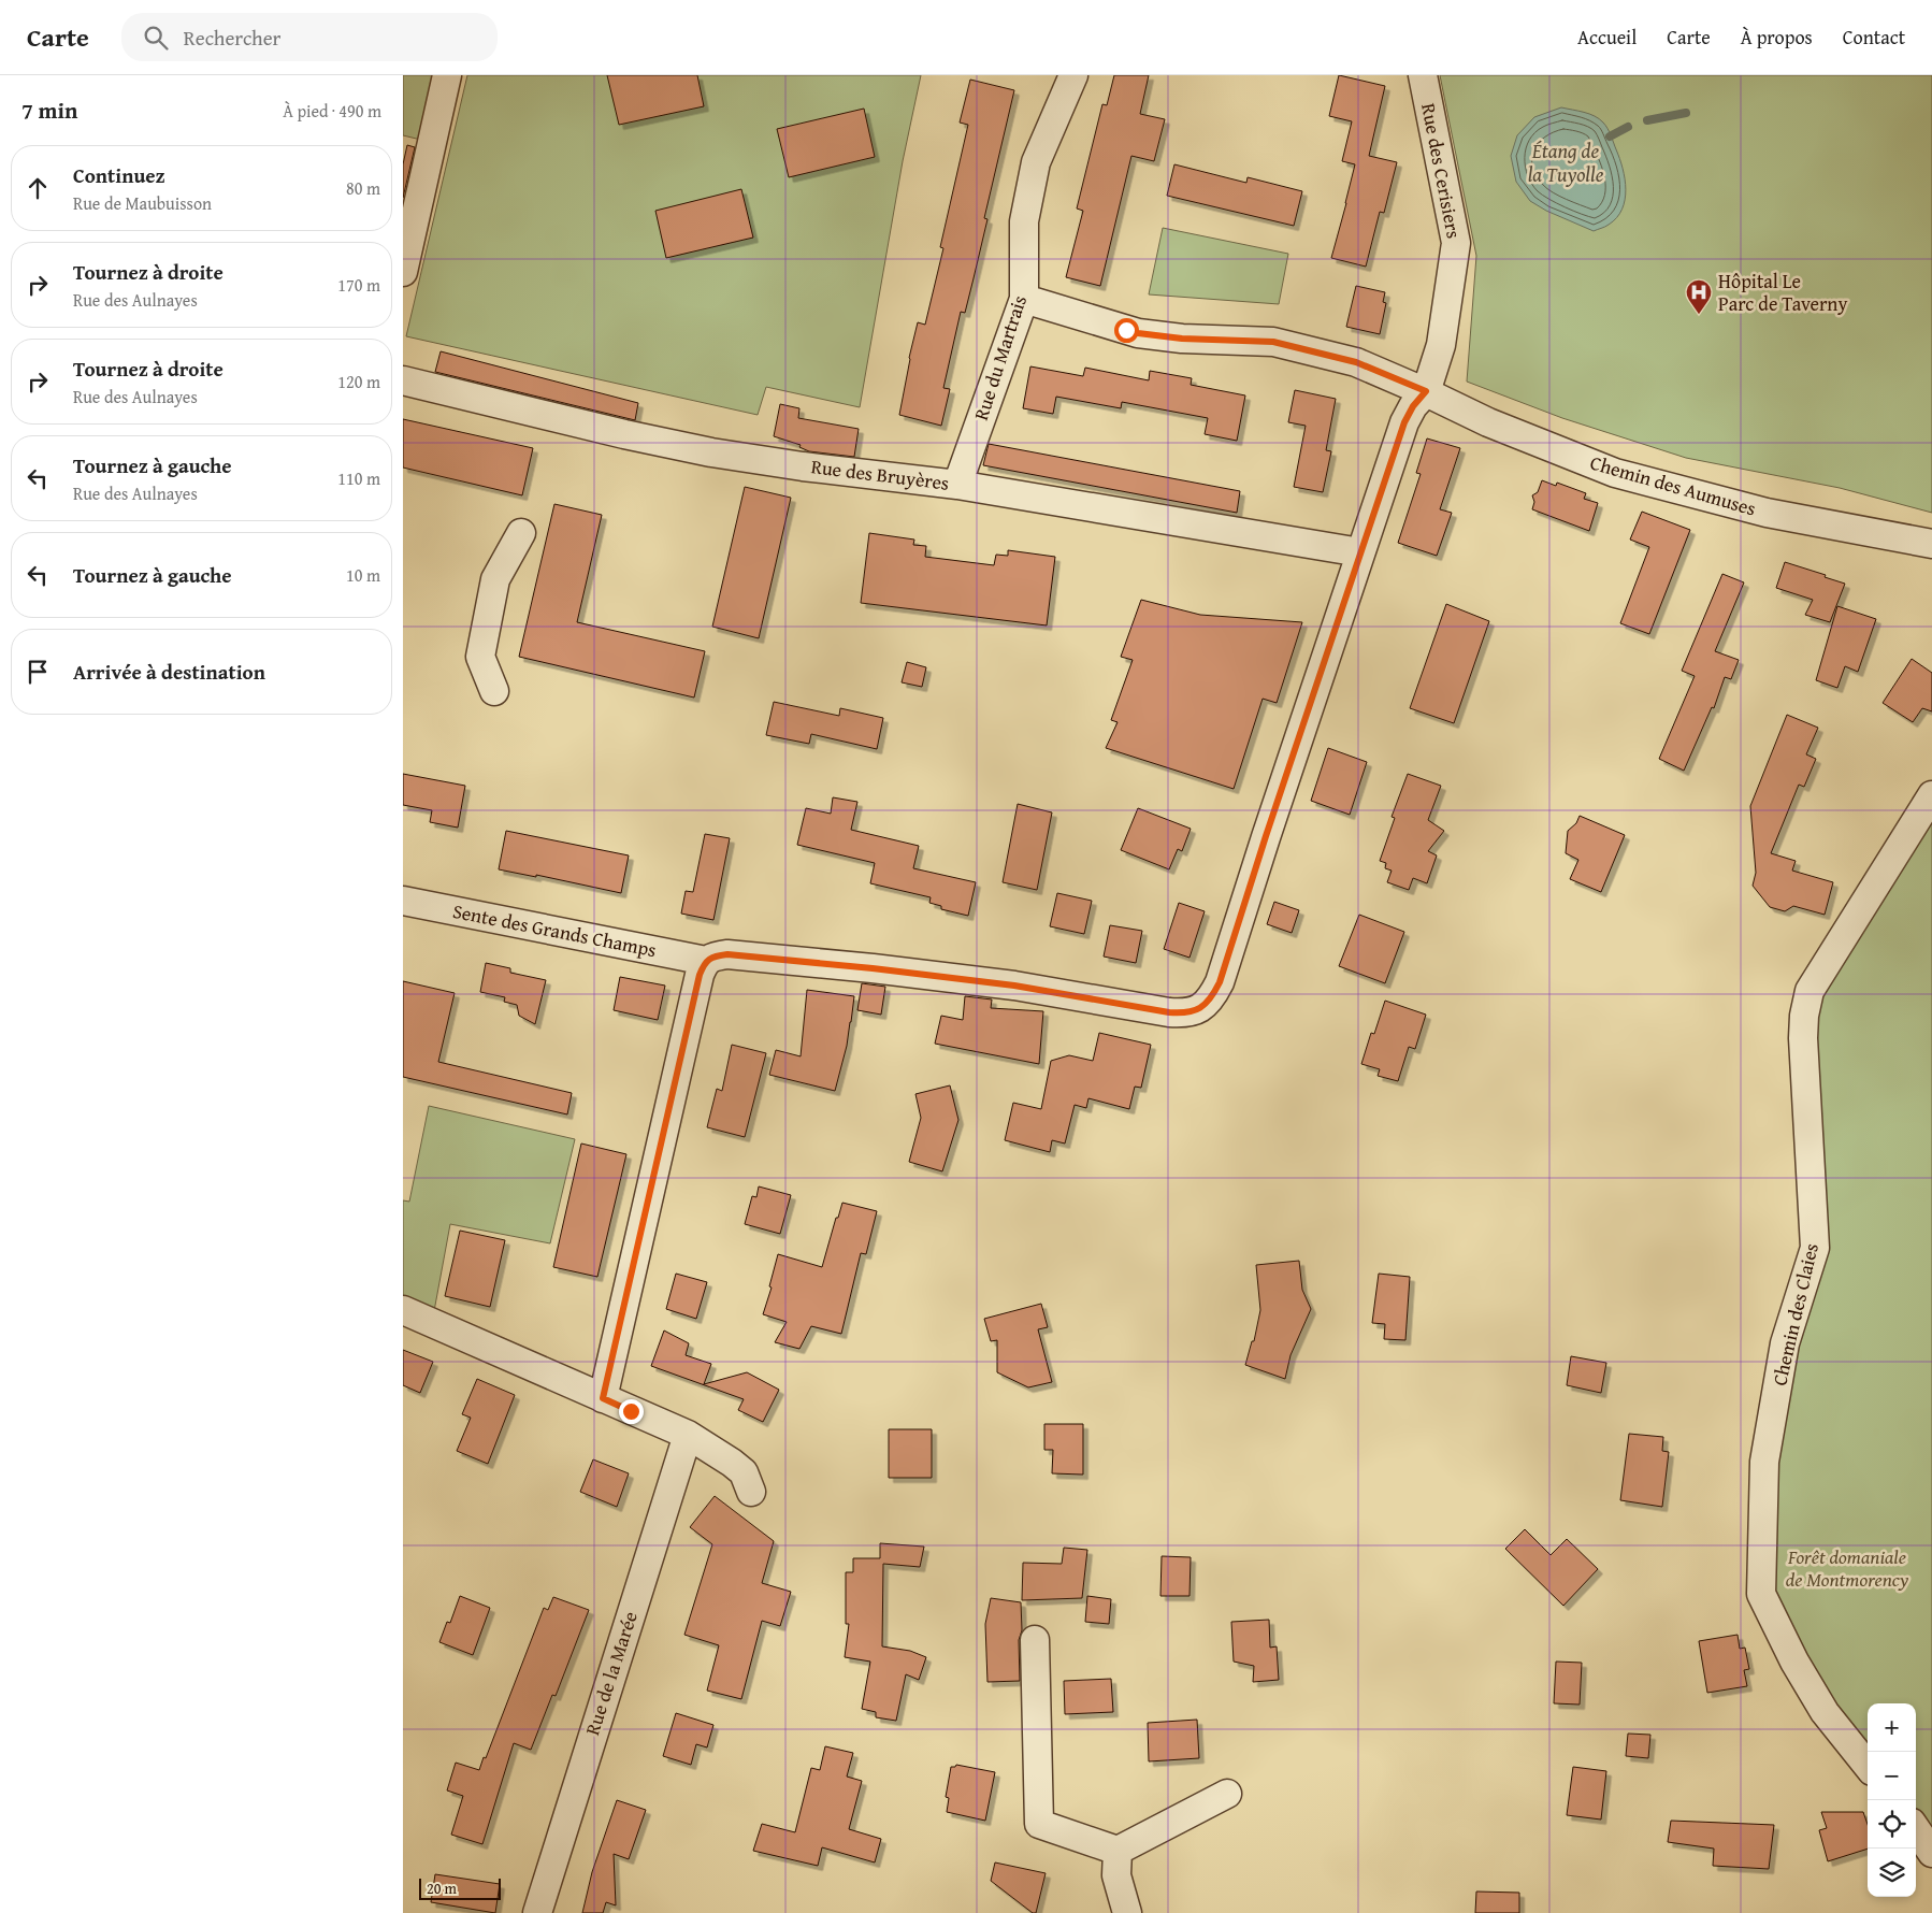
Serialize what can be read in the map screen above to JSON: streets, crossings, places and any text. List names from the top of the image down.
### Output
{
  "streets": {
    "street": [
      "Rue des Cerisiers",
      "Rue du Martrais",
      "Rue des Bruyères",
      "Chemin des Aumuses",
      "Sente des Grands Champs",
      "Chemin des Claies",
      "Rue de la Marée"
    ]
  },
  "crossings": [
    ["Rue des Cerisiers", "Rue des Bruyères"],
    ["Rue des Cerisiers", "Chemin des Aumuses"],
    ["Rue des Cerisiers", "Sente des Grands Champs"],
    ["Rue du Martrais", "Rue des Bruyères"],
    ["Rue du Martrais", "Chemin des Aumuses"]
  ],
  "water": ["Étang de la Tuyolle"],
  "parks": ["Forêt domaniale de Montmorency"],
  "places": {
    "hospital": ["Hôpital Le Parc de Taverny"]
  },
  "scale_bar": "20 m",
  "page": {
    "header": "Carte",
    "search": "Rechercher",
    "nav": [
      "Accueil",
      "Carte",
      "À propos",
      "Contact"
    ],
    "heading": ["7 min", "À pied · 490 m"],
    "list": [
      ["Continuez", "Rue de Maubuisson", "80 m"],
      ["Tournez à droite", "Rue des Aulnayes", "170 m"],
      ["Tournez à droite", "Rue des Aulnayes", "120 m"],
      ["Tournez à gauche", "Rue des Aulnayes", "110 m"],
      ["Tournez à gauche", "10 m"],
      "Arrivée à destination"
    ],
    "map_buttons": ["+", "−"],
    "scale": "20 m"
  }
}
